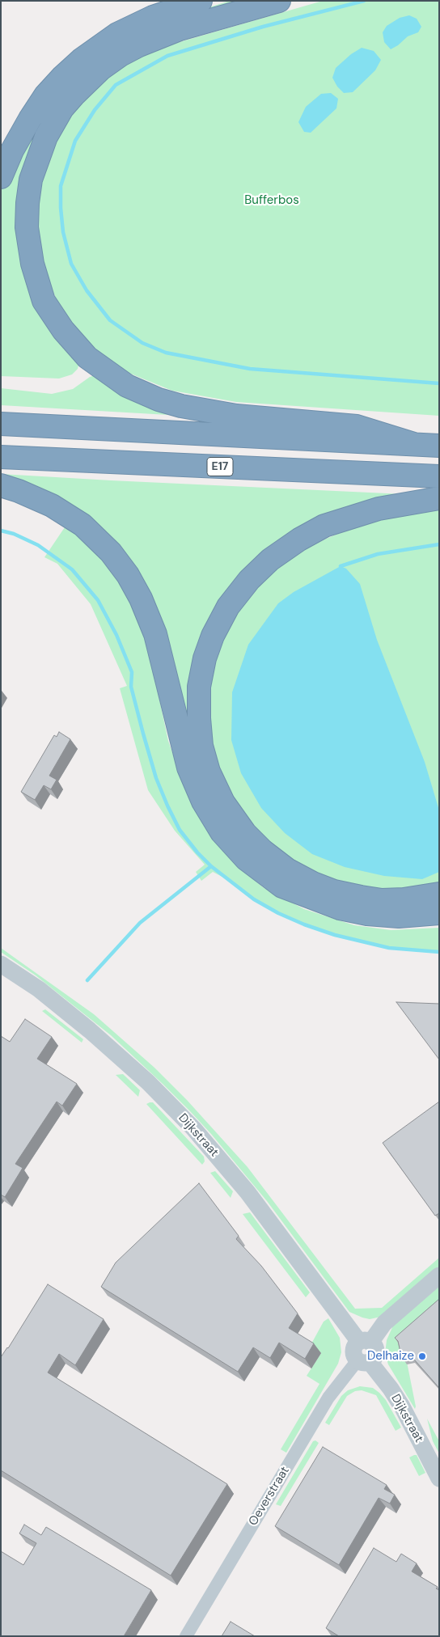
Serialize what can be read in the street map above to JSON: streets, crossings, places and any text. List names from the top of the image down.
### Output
{
  "streets": {
    "highway": ["E17"],
    "street": ["Dijkstraat", "Oeverstraat"]
  },
  "crossings": [
    ["Dijkstraat", "Oeverstraat"]
  ],
  "parks": ["Bufferbos"],
  "places": ["Delhaize"]
}
